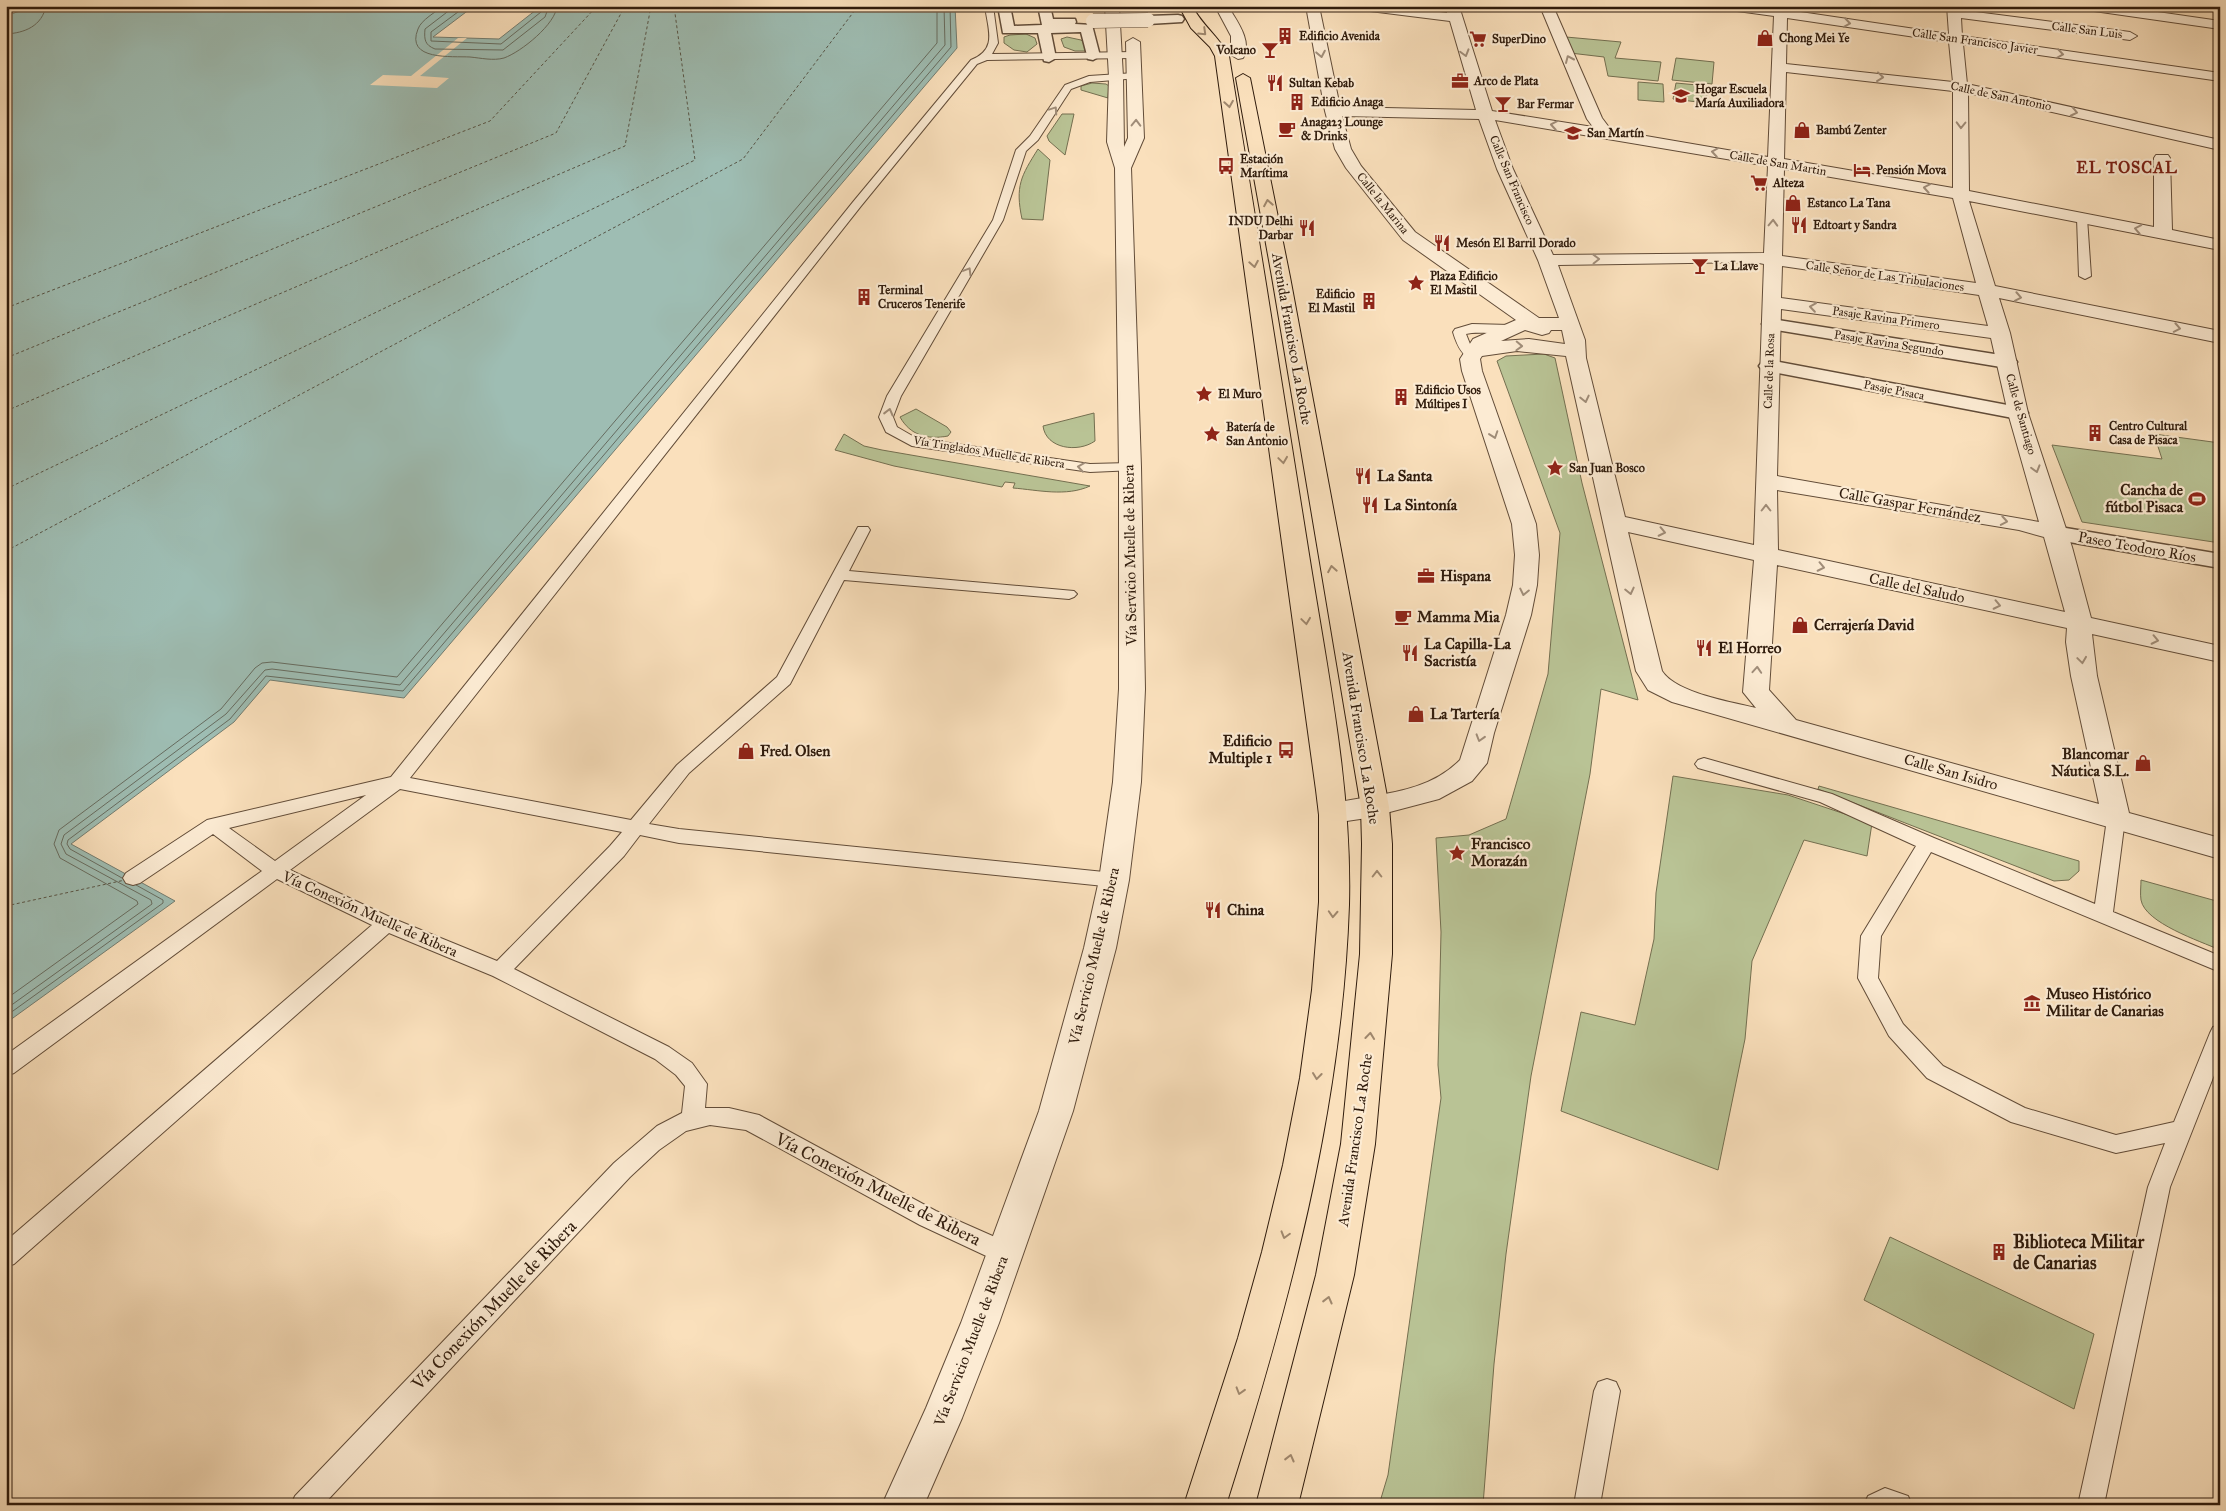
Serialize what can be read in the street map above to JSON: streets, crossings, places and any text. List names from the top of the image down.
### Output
{
  "streets": {
    "main road": ["Avenida Francisco La Roche"],
    "street": [
      "Calle San Luis",
      "Calle San Francisco Javier",
      "Calle de San Antonio",
      "Calle de San Martin",
      "Calle San Francisco",
      "Calle la Marina",
      "Calle Señor de Las Tribulaciones",
      "Pasaje Ravina Primero",
      "Pasaje Ravina Segundo",
      "Calle de la Rosa",
      "Pasaje Pisaca",
      "Calle de Santiago",
      "Calle Gaspar Fernández",
      "Paseo Teodoro Ríos",
      "Vía Servicio Muelle de Ribera",
      "Calle del Saludo",
      "Calle San Isidro"
    ],
    "lane": ["Vía Tinglados Muelle de Ribera", "Vía Conexión Muelle de Ribera"]
  },
  "crossings": [
    ["Calle San Luis", "Calle San Francisco Javier"],
    ["Calle San Luis", "Calle de Santiago"],
    ["Calle San Francisco Javier", "Calle de la Rosa"],
    ["Calle San Francisco Javier", "Calle de Santiago"],
    ["Calle de San Antonio", "Calle de la Rosa"],
    ["Calle de San Antonio", "Calle de Santiago"],
    ["Calle de San Martin", "Calle San Francisco"],
    ["Calle de San Martin", "Calle la Marina"],
    ["Calle de San Martin", "Calle de la Rosa"],
    ["Calle de San Martin", "Calle de Santiago"],
    ["Calle San Francisco", "Calle la Marina"],
    ["Calle San Francisco", "Calle Señor de Las Tribulaciones"],
    ["Calle San Francisco", "Calle del Saludo"],
    ["Calle San Francisco", "Calle San Isidro"],
    ["Calle Señor de Las Tribulaciones", "Calle de la Rosa"],
    ["Calle Señor de Las Tribulaciones", "Calle de Santiago"],
    ["Pasaje Ravina Primero", "Calle de la Rosa"],
    ["Pasaje Ravina Primero", "Calle de Santiago"],
    ["Pasaje Ravina Segundo", "Calle de la Rosa"],
    ["Pasaje Ravina Segundo", "Calle de Santiago"],
    ["Calle de la Rosa", "Pasaje Pisaca"],
    ["Calle de la Rosa", "Calle Gaspar Fernández"],
    ["Calle de la Rosa", "Calle del Saludo"],
    ["Calle de la Rosa", "Calle San Isidro"],
    ["Pasaje Pisaca", "Calle de Santiago"],
    ["Calle de Santiago", "Calle Gaspar Fernández"],
    ["Calle de Santiago", "Paseo Teodoro Ríos"],
    ["Calle de Santiago", "Calle del Saludo"],
    ["Calle de Santiago", "Calle San Isidro"],
    ["Vía Tinglados Muelle de Ribera", "Vía Servicio Muelle de Ribera"],
    ["Calle Gaspar Fernández", "Paseo Teodoro Ríos"],
    ["Vía Servicio Muelle de Ribera", "Vía Conexión Muelle de Ribera"],
    ["Calle del Saludo", "Calle San Isidro"]
  ],
  "one_way": [
    "Calle San Francisco Javier",
    "Calle de San Antonio",
    "Calle San Francisco",
    "Calle Señor de Las Tribulaciones",
    "Pasaje Ravina Primero",
    "Calle de la Rosa",
    "Calle de Santiago",
    "Calle Gaspar Fernández",
    "Calle del Saludo",
    "Calle San Isidro"
  ],
  "districts": ["EL TOSCAL"],
  "places": {
    "building": [
      "Edificio Avenida",
      "Edificio Anaga",
      "Terminal Cruceros Tenerife",
      "Edificio El Mastil",
      "Edificio Usos Múltipes I",
      "Centro Cultural Casa de Pisaca",
      "Biblioteca Militar de Canarias"
    ],
    "shop": [
      "Chong Mei Ye",
      "Bambú Zenter",
      "Estanco La Tana",
      "Cerrajería David",
      "La Tartería",
      "Fred. Olsen",
      "Blancomar Náutica S.L."
    ],
    "supermarket": ["SuperDino", "Alteza"],
    "bar": ["Volcano", "Bar Fermar", "La Llave"],
    "office": ["Arco de Plata", "Hispana"],
    "restaurant": [
      "Sultan Kebab",
      "Edtoart y Sandra",
      "INDU Delhi Darbar",
      "Mesón El Barril Dorado",
      "La Santa",
      "La Sintonía",
      "El Horreo",
      "La Capilla-La Sacristía",
      "China"
    ],
    "school or university": ["Hogar Escuela María Auxiliadora", "San Martín"],
    "cafe": ["Anaga23 Lounge & Drinks", "Mamma Mia"],
    "bus stop": ["Estación Marítima", "Edificio Multiple 1"],
    "hotel": ["Pensión Mova"],
    "place": [
      "Plaza Edificio El Mastil",
      "El Muro",
      "Batería de San Antonio",
      "San Juan Bosco",
      "Francisco Morazán"
    ],
    "sports": ["Cancha de fútbol Pisaca"],
    "museum": ["Museo Histórico Militar de Canarias"]
  }
}
